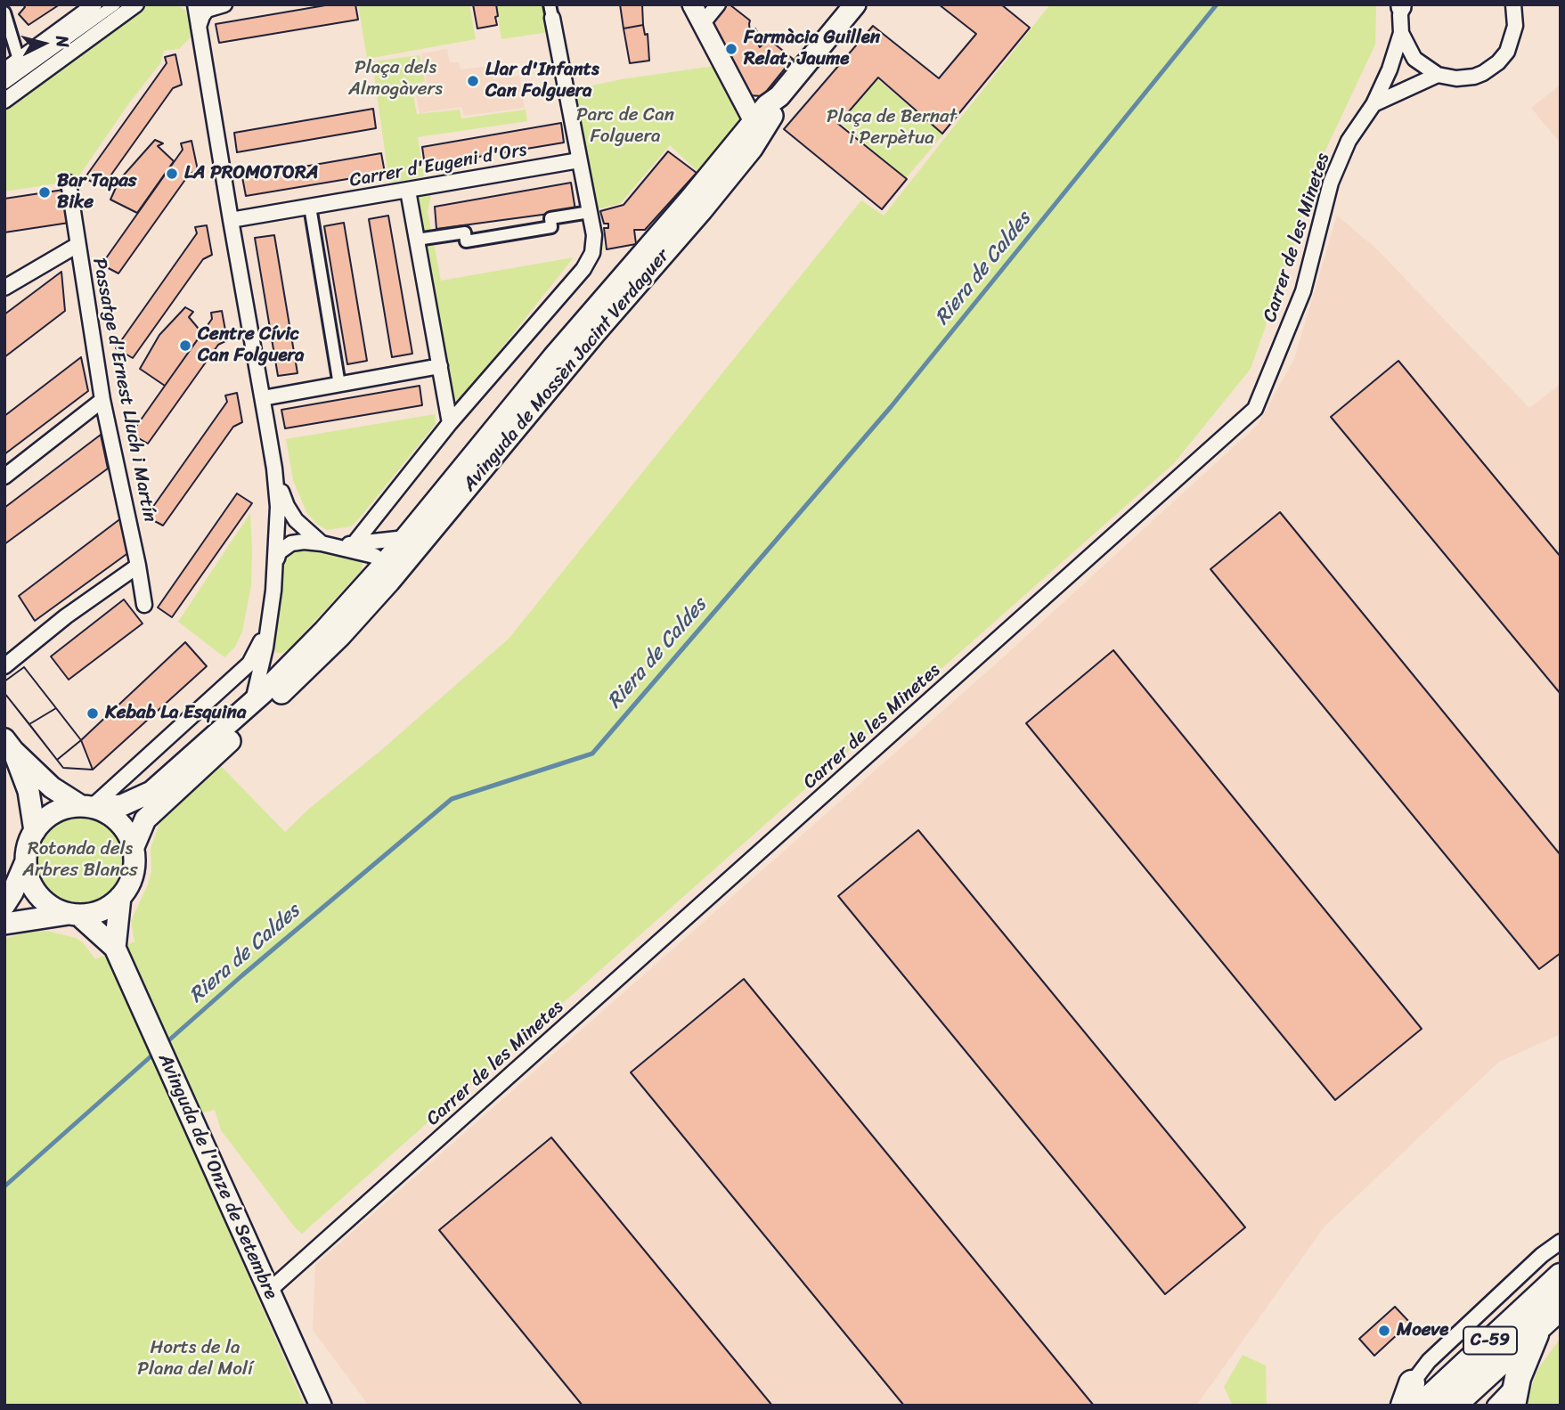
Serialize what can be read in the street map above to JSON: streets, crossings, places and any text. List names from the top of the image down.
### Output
{
  "streets": {
    "highway": ["C-59"],
    "main road": ["Avinguda de Mossèn Jacint Verdaguer", "Avinguda de l'Onze de Setembre"],
    "street": ["Carrer d'Eugeni d'Ors", "Carrer de les Minetes", "Passatge d'Ernest Lluch i Martín"]
  },
  "crossings": [
    ["Carrer de les Minetes", "Avinguda de l'Onze de Setembre"],
    ["Avinguda de Mossèn Jacint Verdaguer", "Avinguda de l'Onze de Setembre"]
  ],
  "water": ["Riera de Caldes"],
  "parks": [
    "Plaça dels Almogàvers",
    "Parc de Can Folguera",
    "Plaça de Bernat i Perpètua",
    "Rotonda dels Arbres Blancs",
    "Horts de la Plana del Molí"
  ],
  "places": [
    "Farmàcia Guillen Relat, Jaume",
    "Llar d'Infants Can Folguera",
    "LA PROMOTORA",
    "Bar Tapas Bike",
    "Centre Cívic Can Folguera",
    "Kebab La Esquina",
    "Moeve"
  ],
  "north": "right"
}
